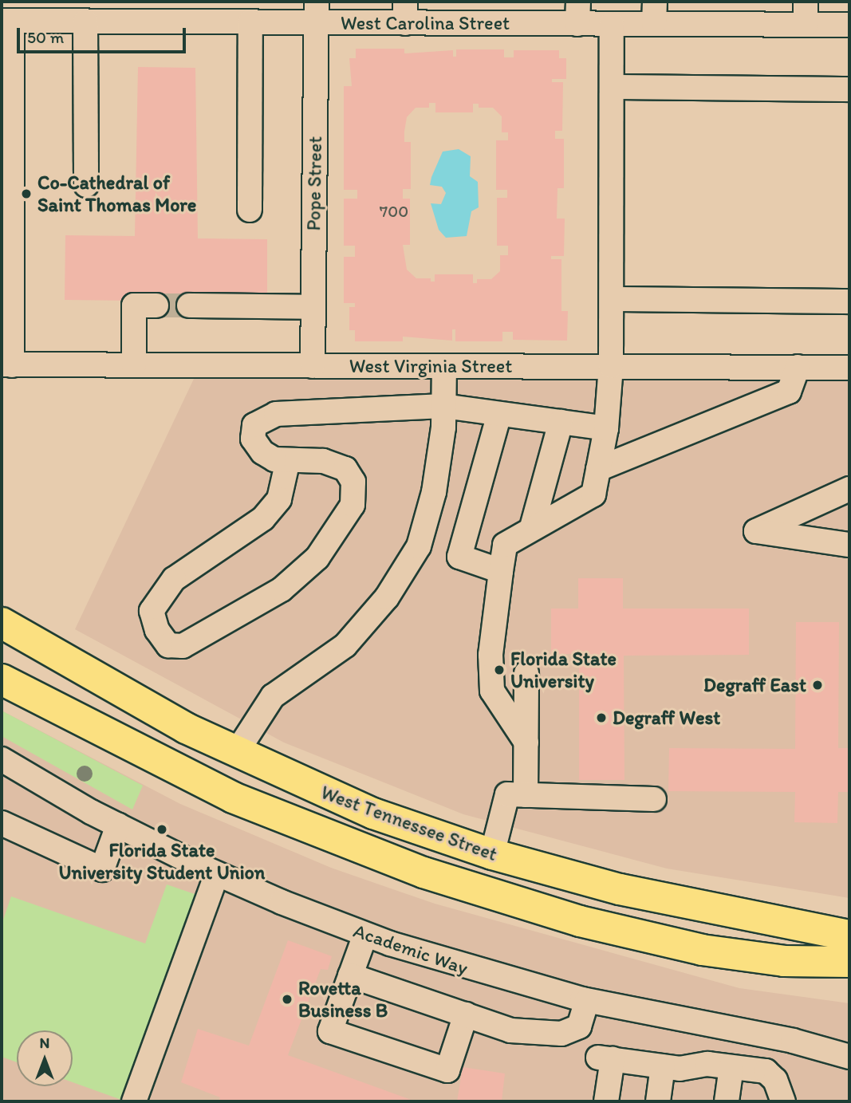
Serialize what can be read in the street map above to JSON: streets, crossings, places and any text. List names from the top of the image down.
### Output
{
  "streets": {
    "main road": ["West Tennessee Street"],
    "street": [
      "West Carolina Street",
      "Pope Street",
      "West Virginia Street",
      "Academic Way"
    ]
  },
  "crossings": [
    ["West Carolina Street", "Pope Street"],
    ["Pope Street", "West Virginia Street"]
  ],
  "places": [
    "Co-Cathedral of Saint Thomas More",
    "Florida State University",
    "Degraff East",
    "Degraff West",
    "Florida State University Student Union",
    "Rovetta Business B"
  ],
  "house_numbers": ["700"],
  "scale_bar": "50 m",
  "north": "top"
}
